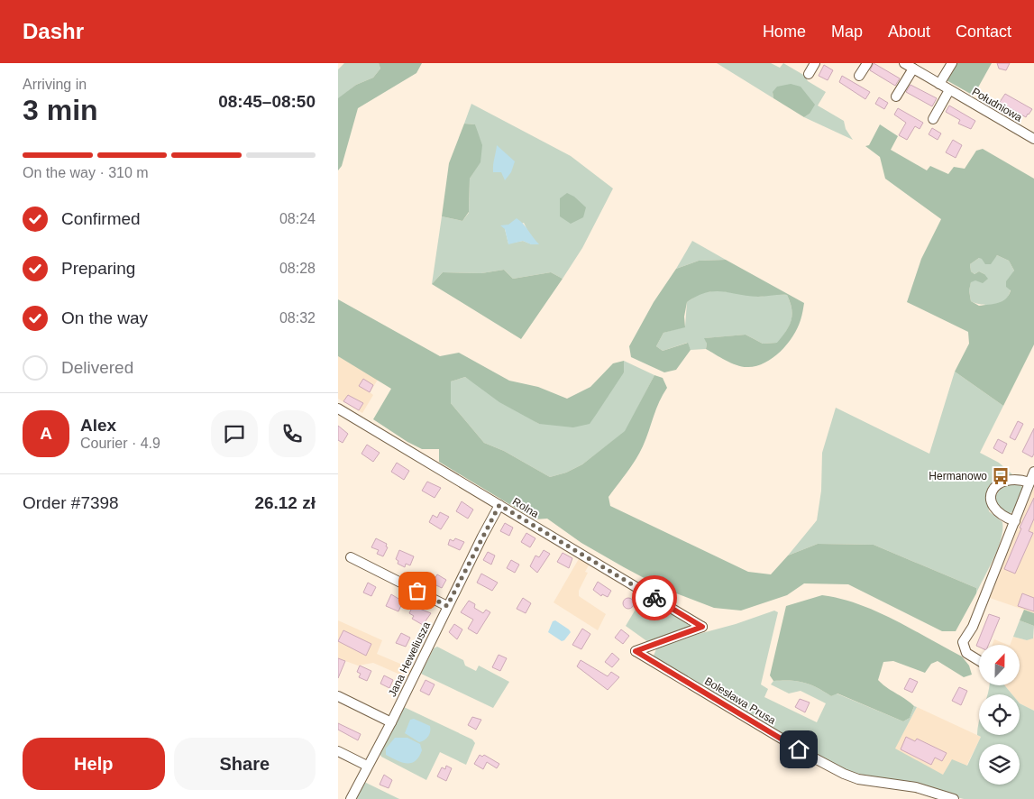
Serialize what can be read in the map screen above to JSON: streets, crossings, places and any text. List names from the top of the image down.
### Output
{
  "streets": {
    "street": [
      "Południowa",
      "Rolna",
      "Jana Heweliusza",
      "Bolesława Prusa"
    ]
  },
  "crossings": [
    ["Rolna", "Jana Heweliusza"],
    ["Rolna", "Bolesława Prusa"]
  ],
  "places": {
    "bus stop": ["Hermanowo"]
  },
  "north": "top",
  "page": {
    "header": "Dashr",
    "nav": [
      "Home",
      "Map",
      "About",
      "Contact"
    ],
    "heading": ["3 min", "Arriving in", "08:45–08:50"],
    "panel": [
      "Alex",
      "Courier · 4.9",
      "Order #7398",
      "26.12 zł"
    ],
    "bar": "On the way · 310 m",
    "list": [
      ["Confirmed", "08:24"],
      ["Preparing", "08:28"],
      ["On the way", "08:32"],
      "Delivered"
    ],
    "round": "A",
    "buttons": ["Help", "Share"]
  }
}
